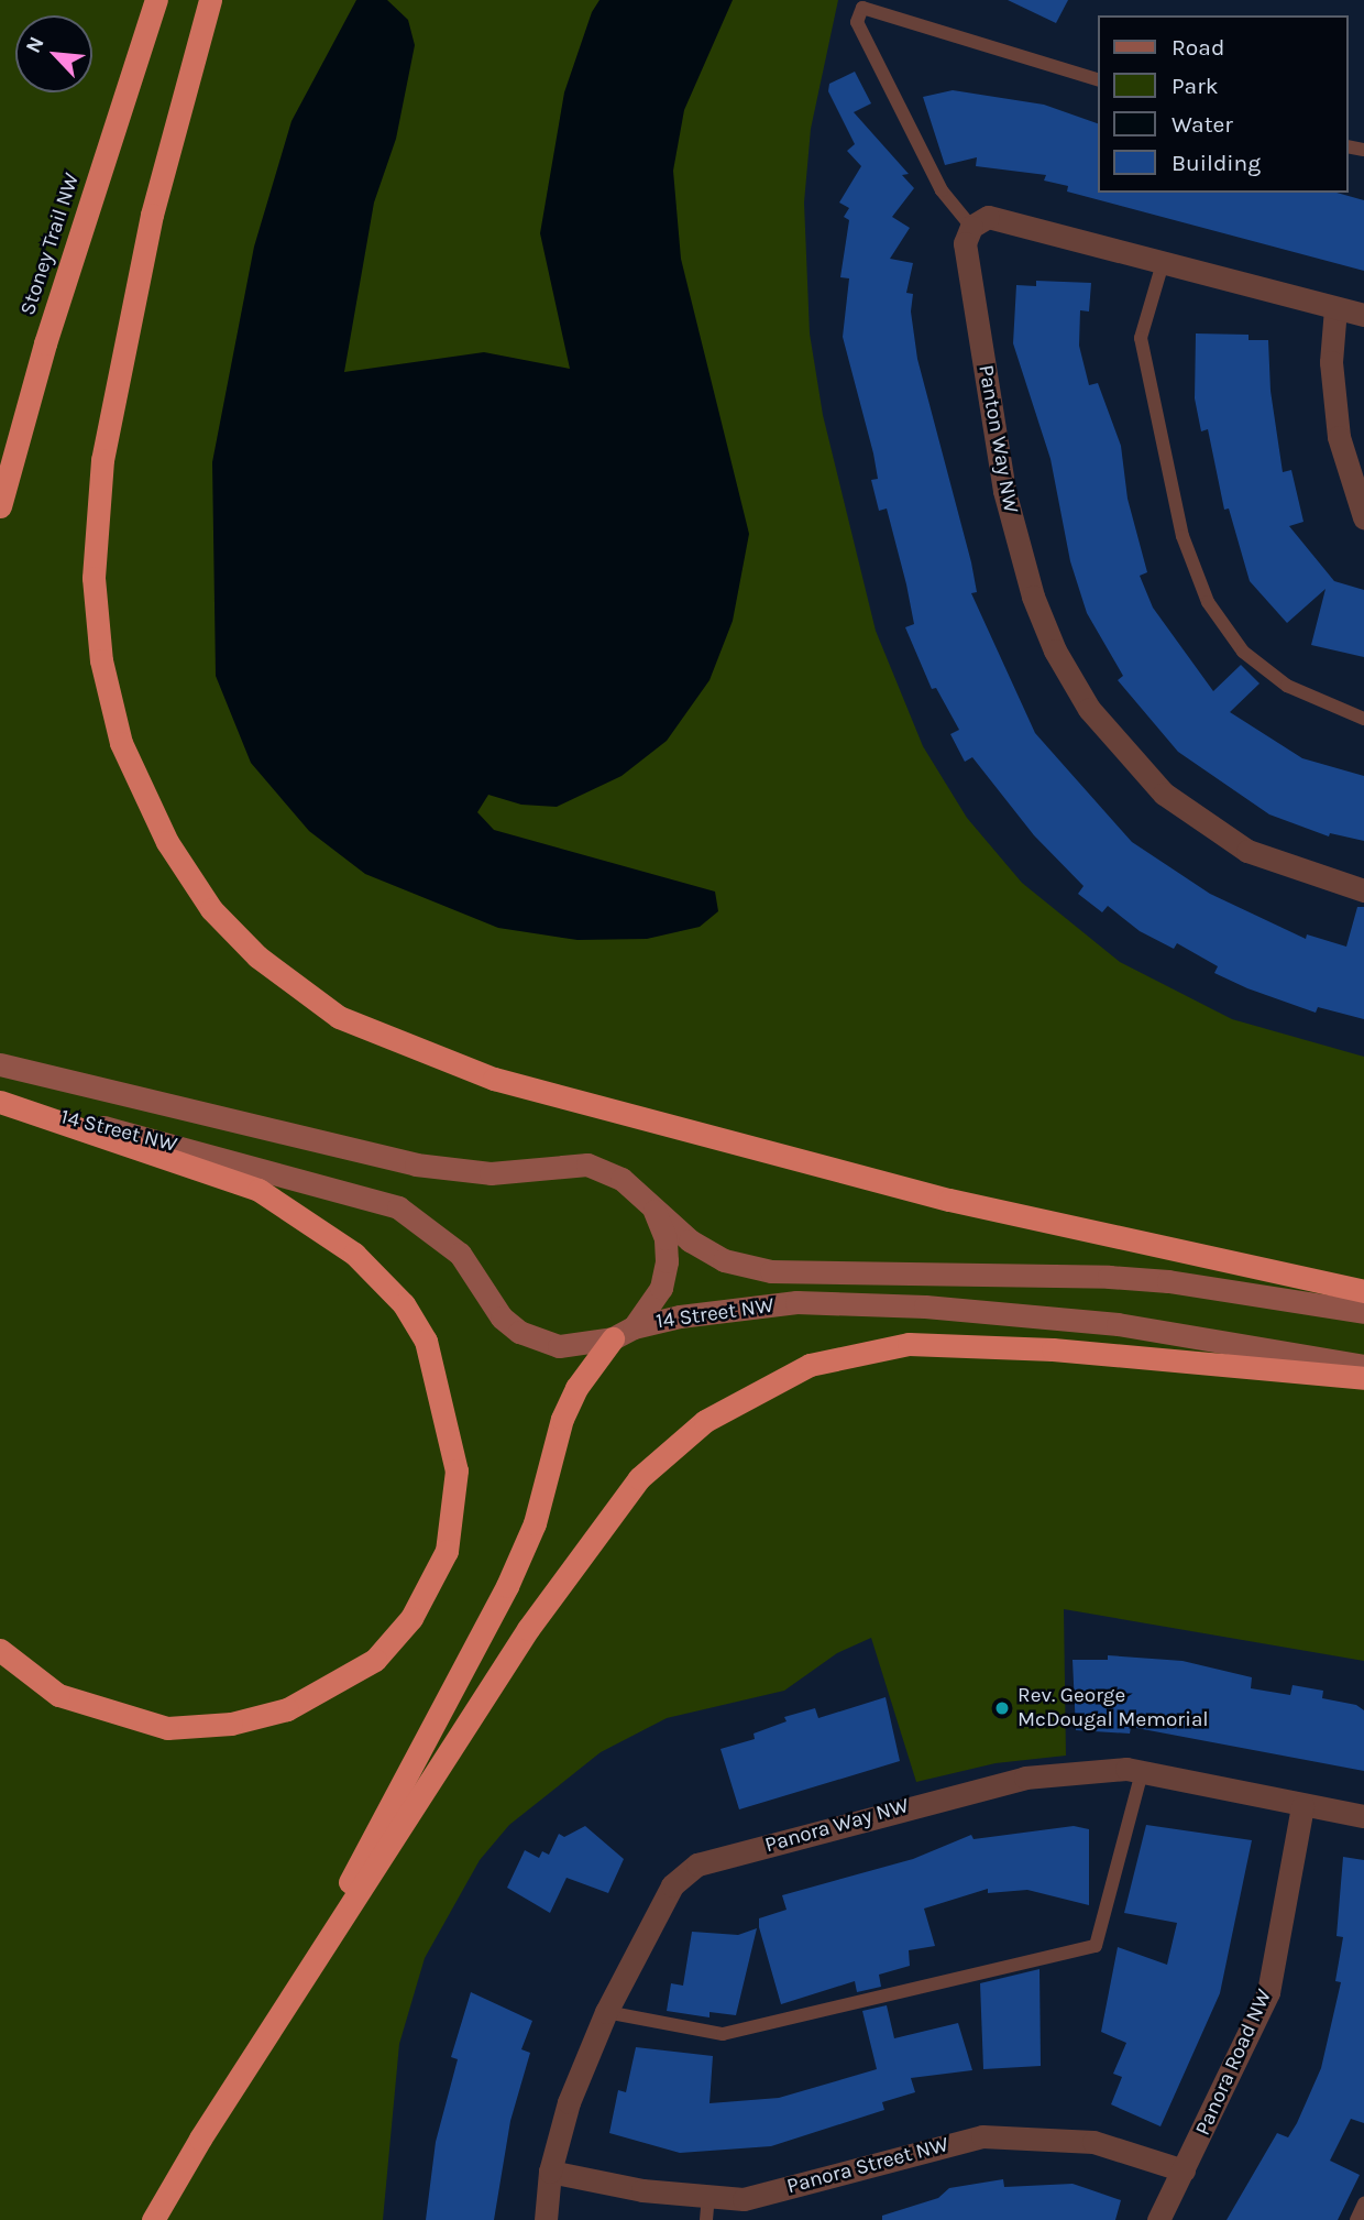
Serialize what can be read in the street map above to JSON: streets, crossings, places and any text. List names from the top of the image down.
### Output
{
  "streets": {
    "highway": ["Stoney Trail NW"],
    "main road": ["14 Street NW"],
    "street": [
      "Panton Way NW",
      "Panora Way NW",
      "Panora Road NW",
      "Panora Street NW"
    ]
  },
  "crossings": [
    ["Panora Way NW", "Panora Road NW"],
    ["Panora Way NW", "Panora Street NW"],
    ["Panora Road NW", "Panora Street NW"]
  ],
  "places": ["Rev. George McDougal Memorial"],
  "legend": [
    "Road",
    "Park",
    "Water",
    "Building"
  ],
  "north": "top left"
}
